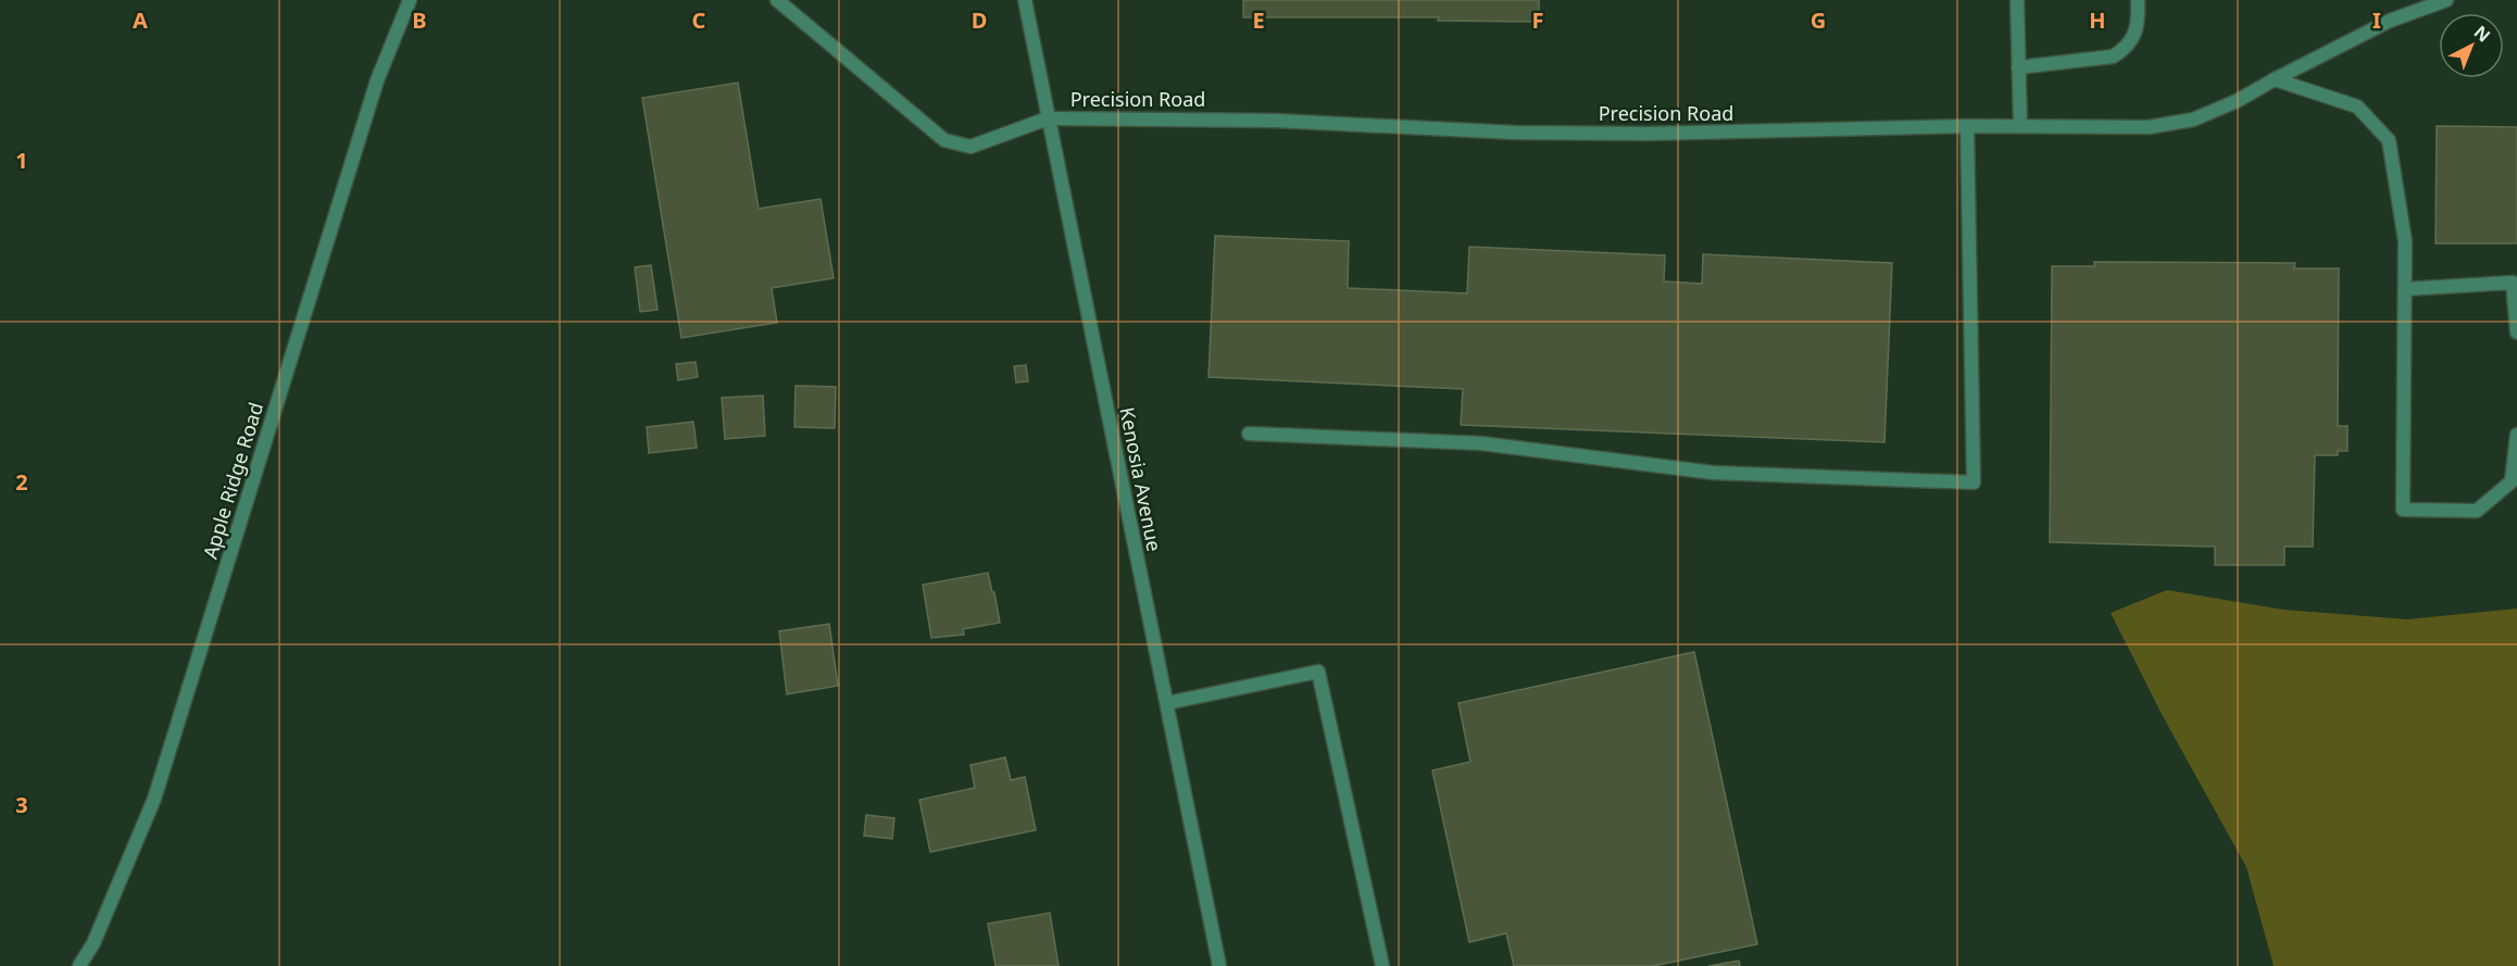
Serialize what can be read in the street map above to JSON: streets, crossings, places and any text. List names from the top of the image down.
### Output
{
  "streets": {
    "street": ["Precision Road", "Kenosia Avenue", "Apple Ridge Road"]
  },
  "crossings": [
    ["Precision Road", "Kenosia Avenue"]
  ],
  "north": "top right",
  "grid": {
    "columns": [
      "A",
      "B",
      "C",
      "D",
      "E",
      "F",
      "G",
      "H",
      "I"
    ],
    "rows": ["1", "2", "3"]
  }
}
